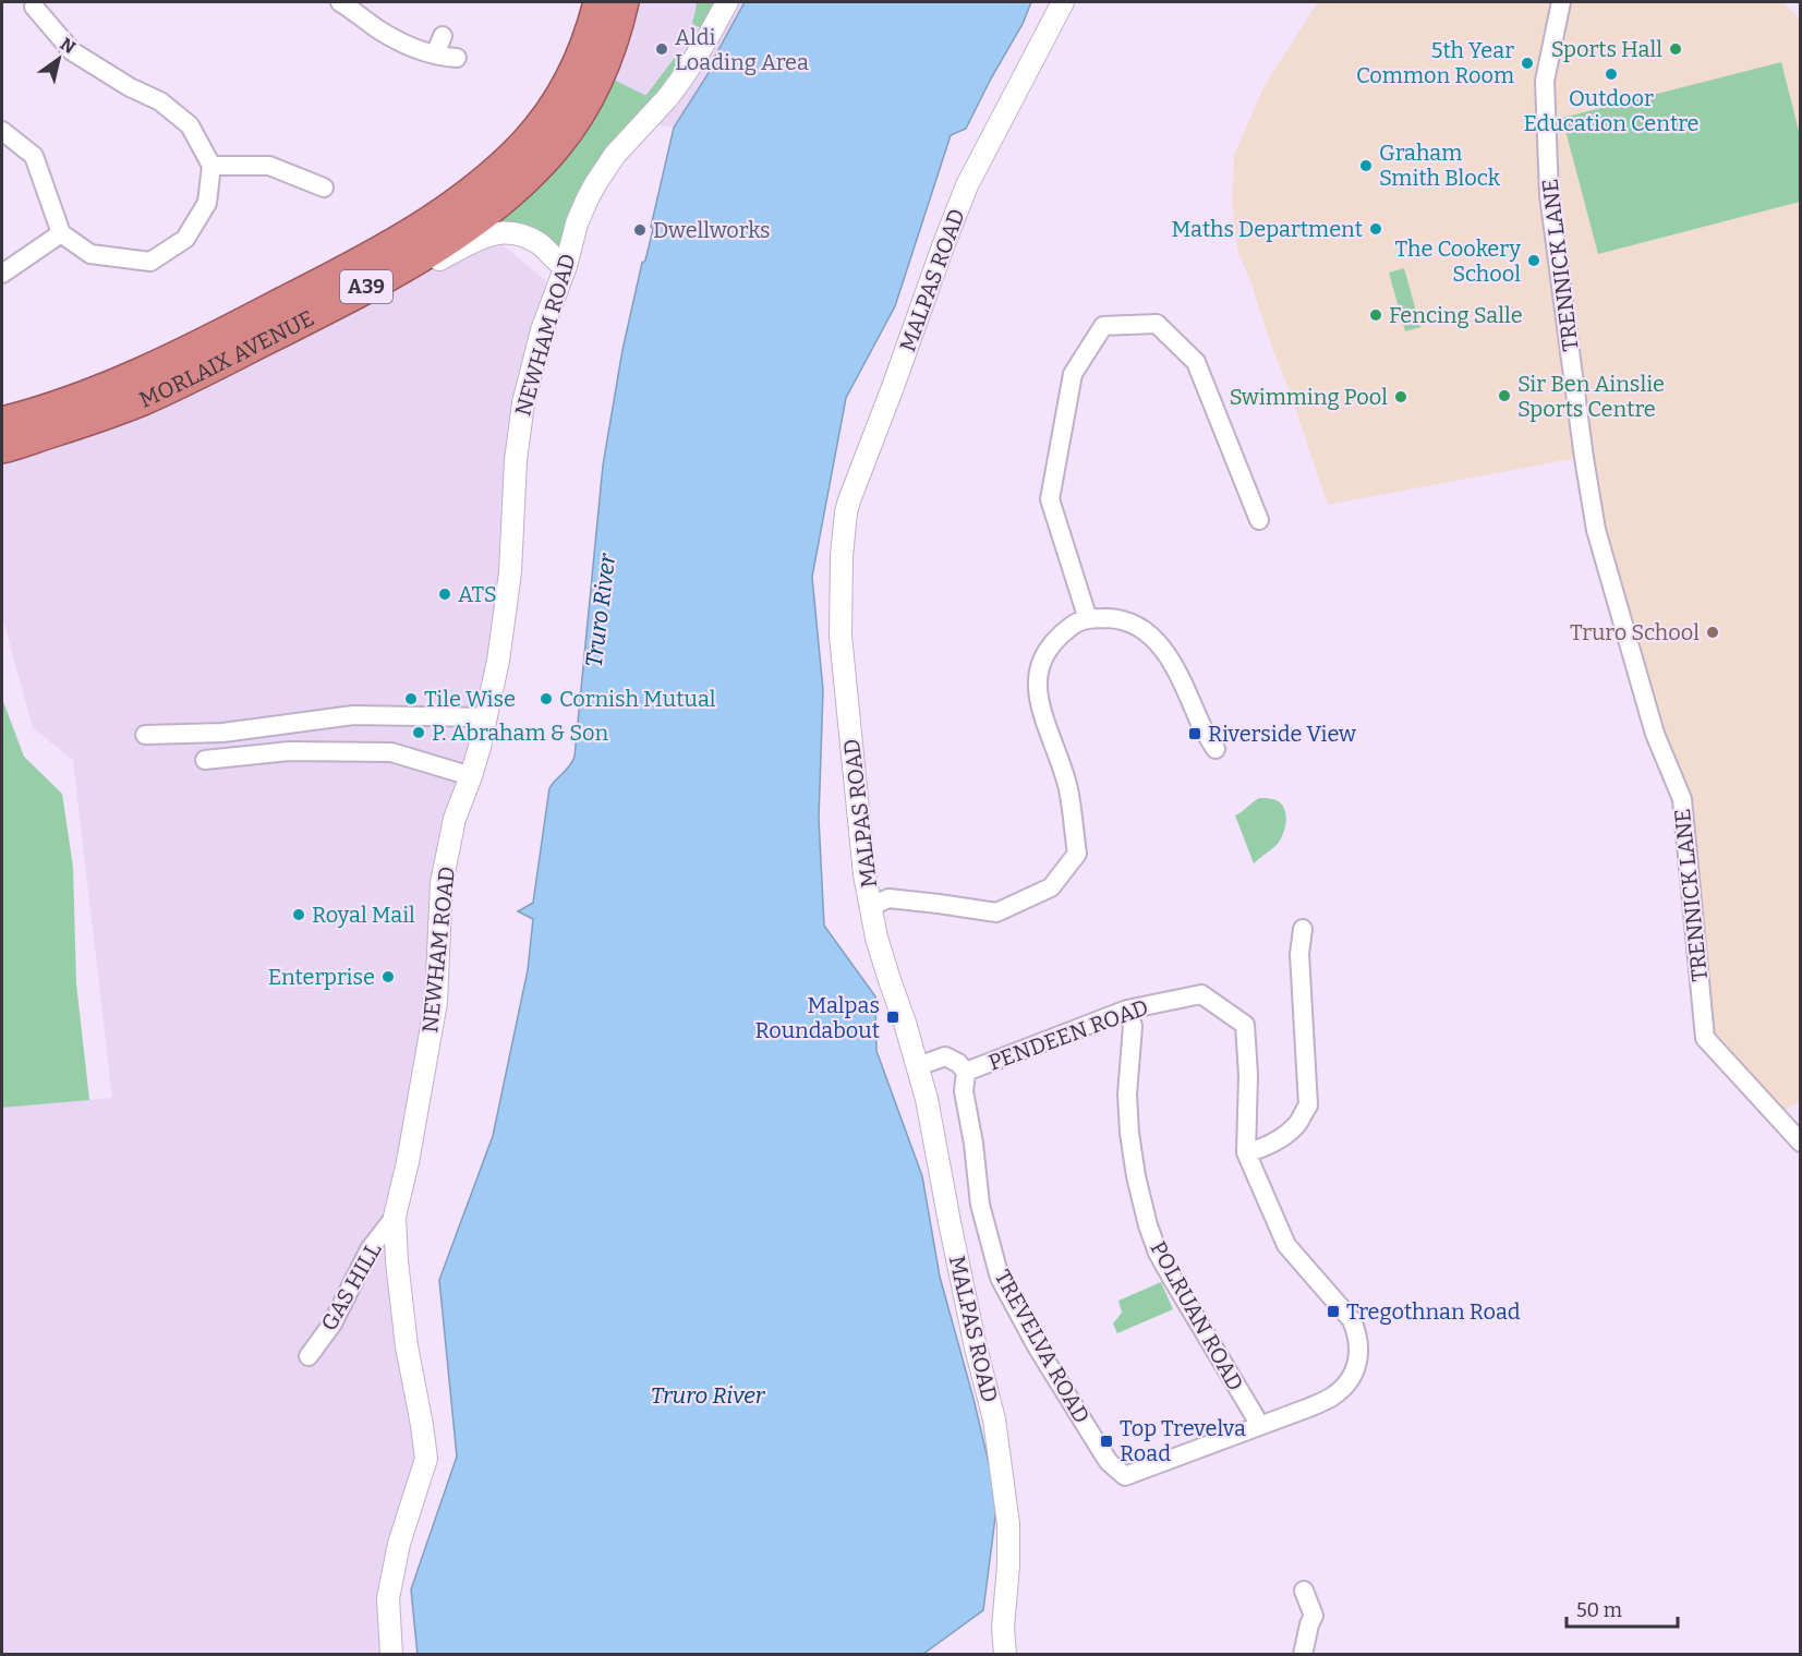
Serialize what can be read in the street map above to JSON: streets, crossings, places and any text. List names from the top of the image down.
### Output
{
  "streets": {
    "highway": ["A39", "MORLAIX AVENUE"],
    "street": [
      "TRENNICK LANE",
      "MALPAS ROAD",
      "NEWHAM ROAD",
      "PENDEEN ROAD",
      "GAS HILL",
      "POLRUAN ROAD",
      "TREVELVA ROAD"
    ]
  },
  "crossings": [
    ["MALPAS ROAD", "PENDEEN ROAD"],
    ["NEWHAM ROAD", "GAS HILL"],
    ["PENDEEN ROAD", "POLRUAN ROAD"],
    ["PENDEEN ROAD", "TREVELVA ROAD"],
    ["POLRUAN ROAD", "TREVELVA ROAD"]
  ],
  "water": ["Truro River"],
  "places": {
    "other": [
      "Aldi Loading Area",
      "Sports Hall",
      "5th Year Common Room",
      "Outdoor Education Centre",
      "Graham Smith Block",
      "Maths Department",
      "Dwellworks",
      "The Cookery School",
      "Fencing Salle",
      "Sir Ben Ainslie Sports Centre",
      "Swimming Pool",
      "ATS",
      "Truro School",
      "Tile Wise",
      "Cornish Mutual",
      "P. Abraham & Son",
      "Royal Mail",
      "Enterprise"
    ],
    "transit": [
      "Riverside View",
      "Malpas Roundabout",
      "Tregothnan Road",
      "Top Trevelva Road"
    ]
  },
  "scale_bar": "50 m",
  "north": "top right"
}
